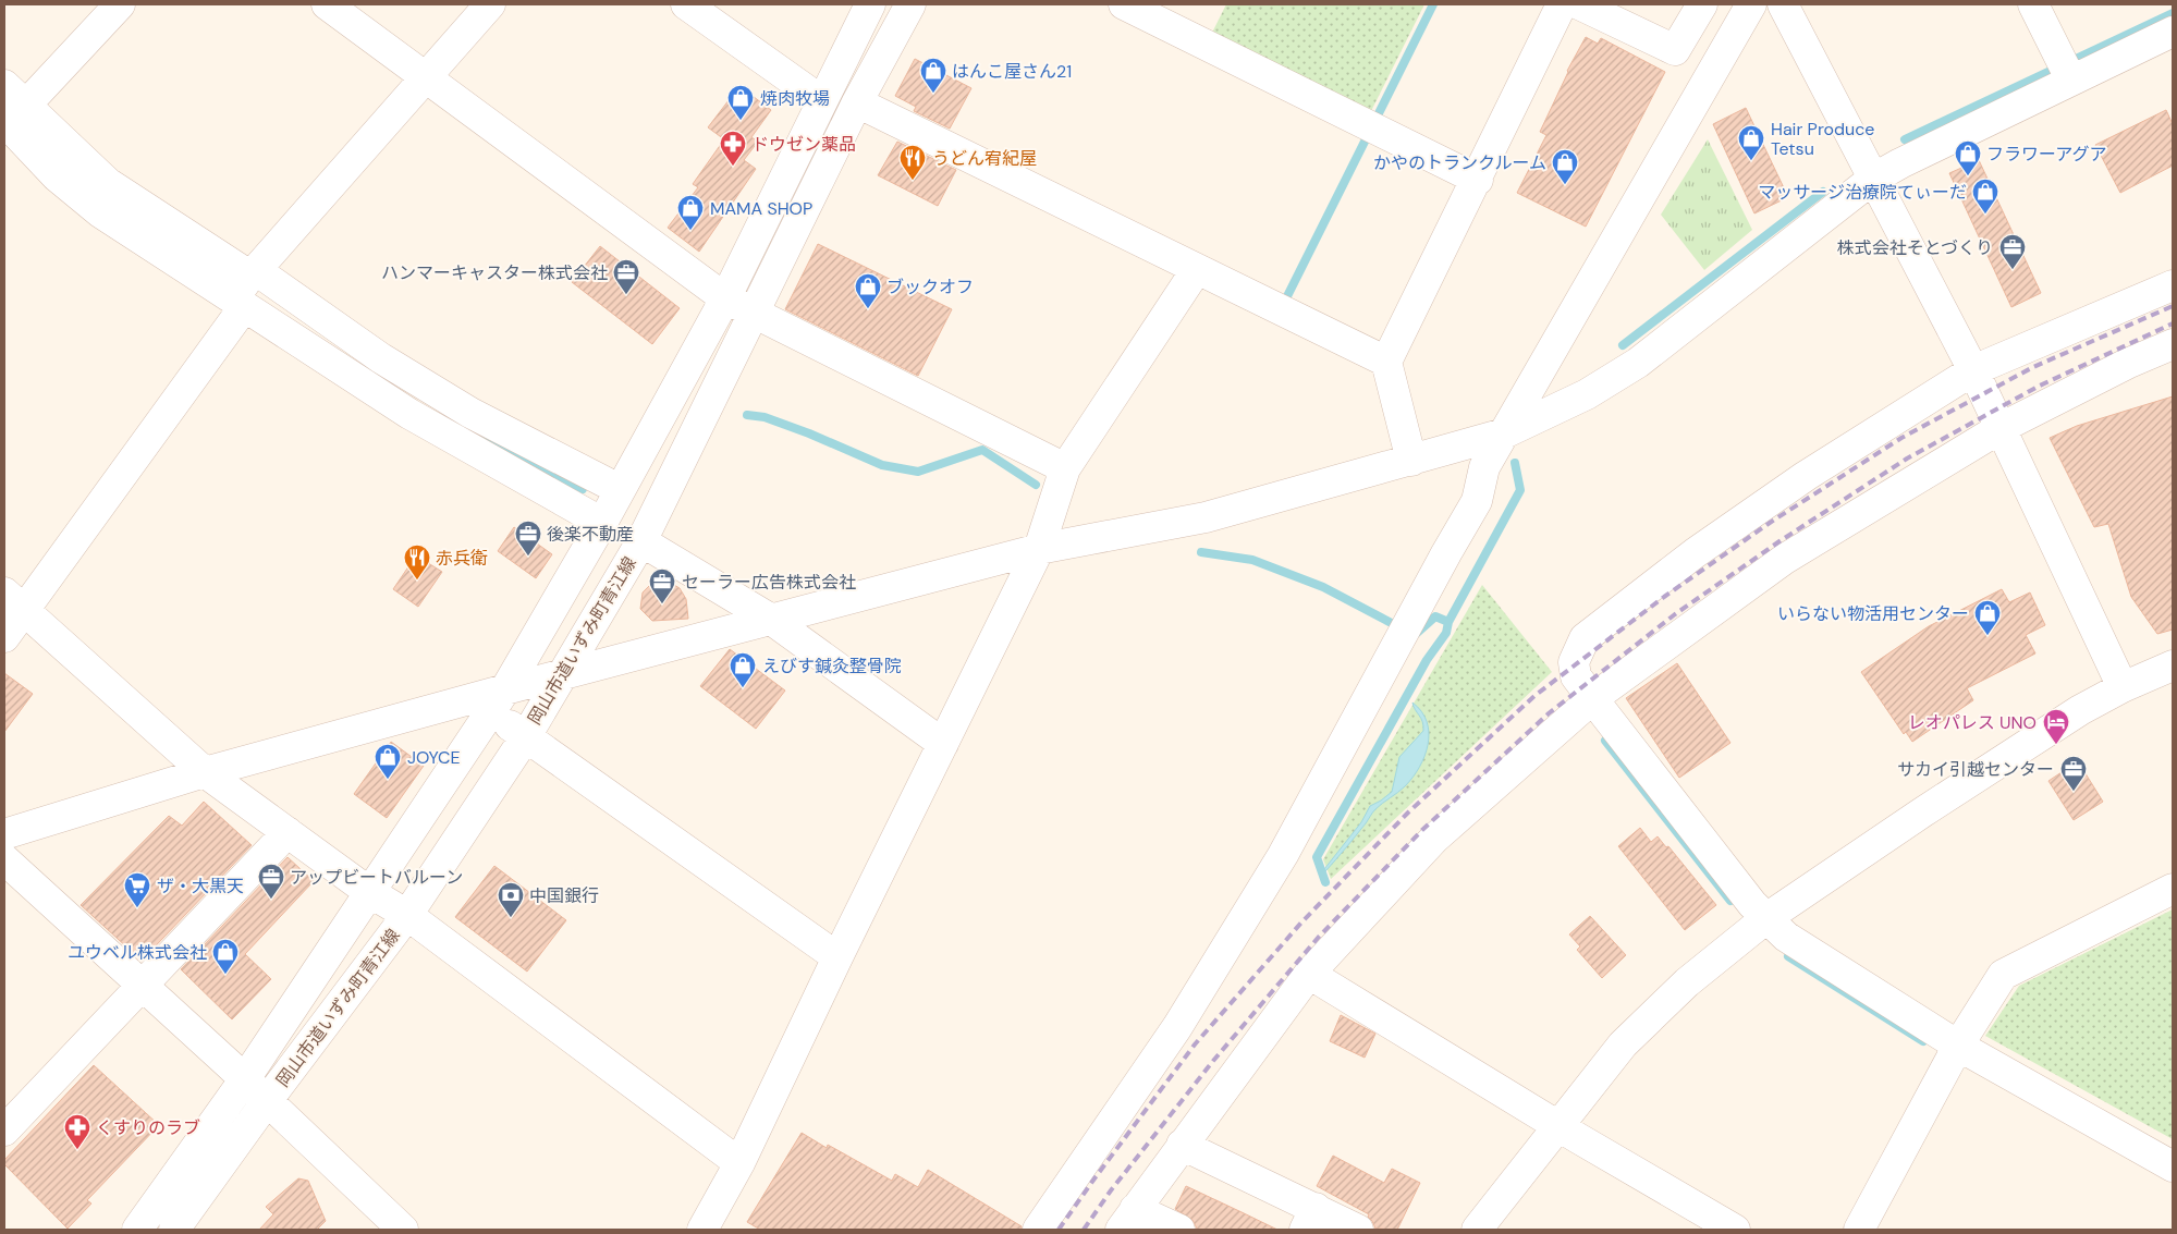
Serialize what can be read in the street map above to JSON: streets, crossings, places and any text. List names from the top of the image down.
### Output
{
  "streets": {
    "street": ["岡山市道いずみ町青江線"]
  },
  "places": {
    "shop": [
      "はんこ屋さん21",
      "焼肉牧場",
      "Hair Produce Tetsu",
      "フラワーアグア",
      "かやのトランクルーム",
      "マッサージ治療院てぃーだ",
      "MAMA SHOP",
      "ブックオフ",
      "いらない物活用センター",
      "えびす鍼灸整骨院",
      "JOYCE",
      "ユウベル株式会社"
    ],
    "pharmacy": ["ドウゼン薬品", "くすりのラブ"],
    "restaurant": ["うどん宥紀屋", "赤兵衛"],
    "office": [
      "株式会社そとづくり",
      "ハンマーキャスター株式会社",
      "後楽不動産",
      "セーラー広告株式会社",
      "サカイ引越センター",
      "アップビートバルーン"
    ],
    "hotel": ["レオパレス UNO"],
    "supermarket": ["ザ・大黒天"],
    "bank": ["中国銀行"]
  }
}
